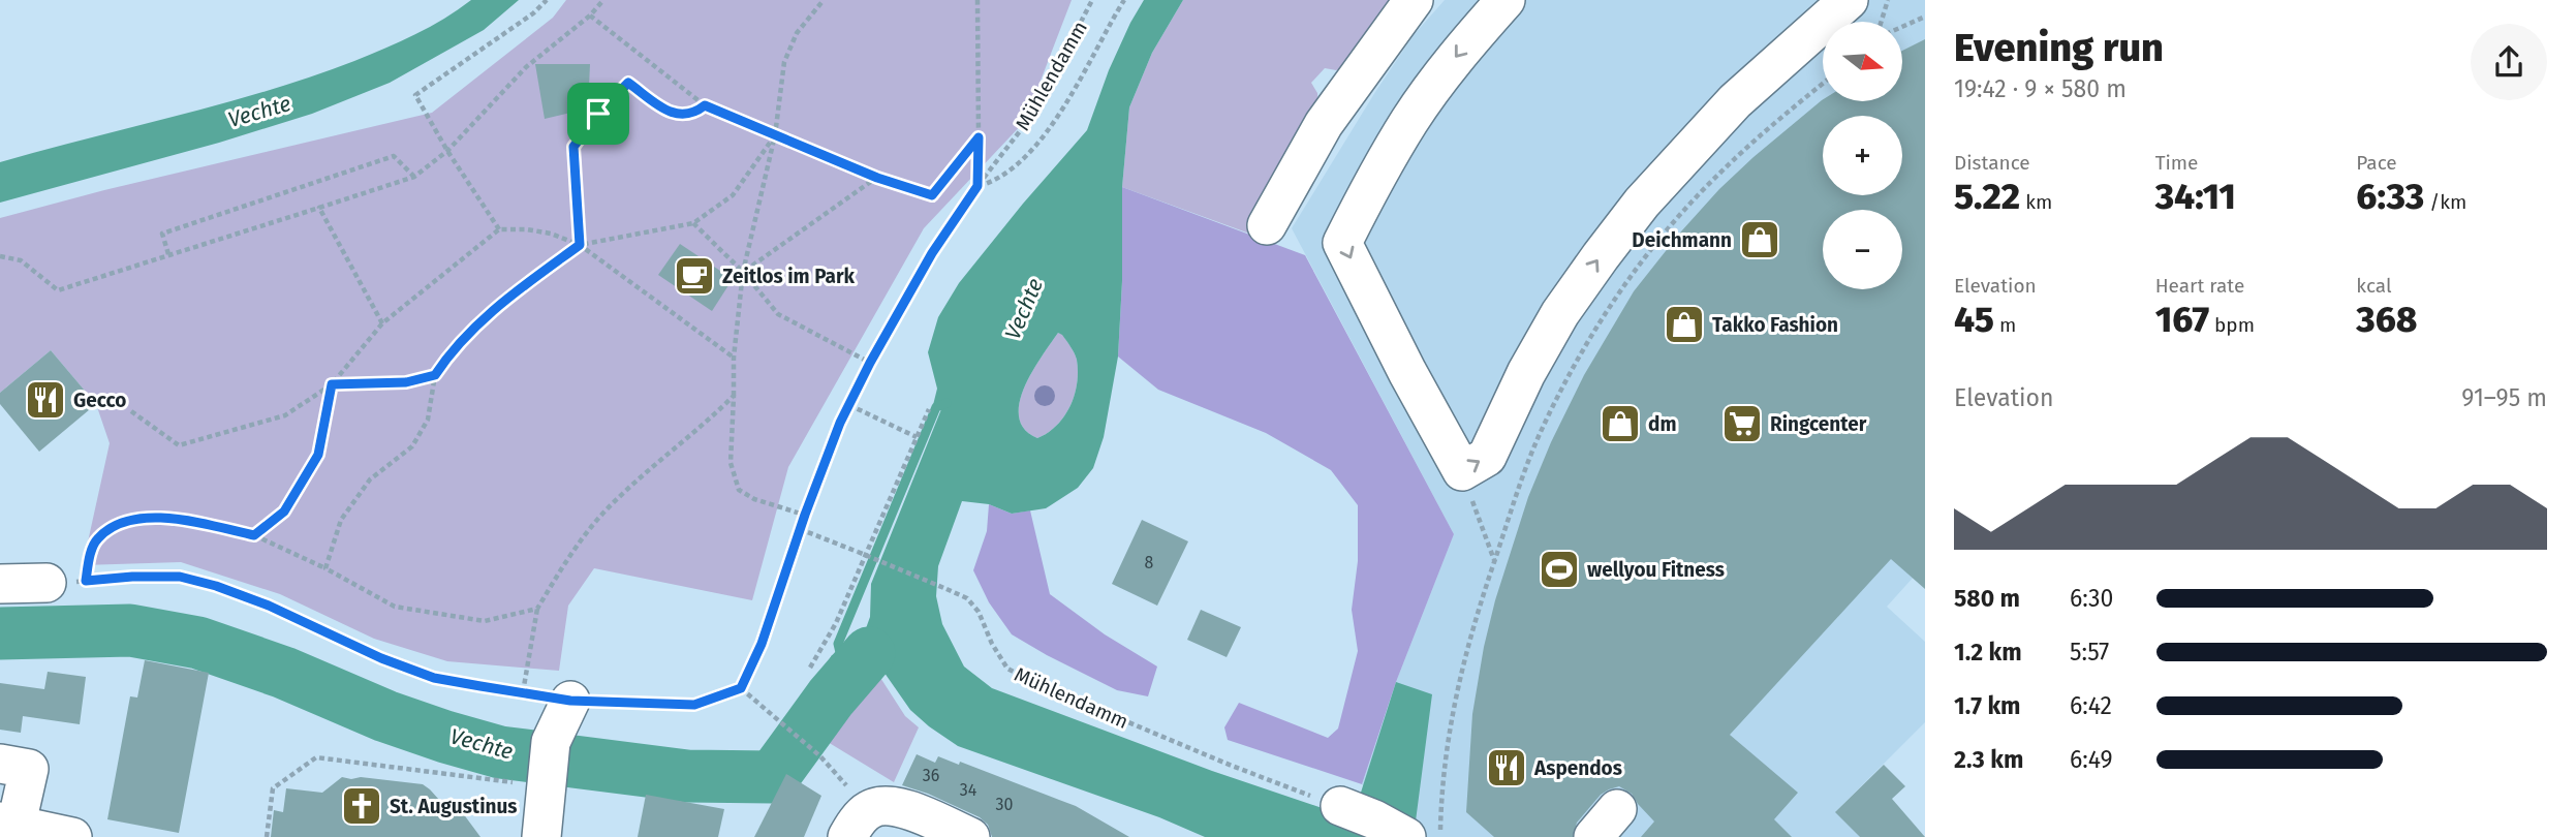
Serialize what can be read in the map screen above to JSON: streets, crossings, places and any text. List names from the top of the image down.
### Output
{
  "streets": {
    "path": ["Mühlendamm"]
  },
  "water": ["Vechte"],
  "places": {
    "shop": ["Deichmann", "Takko Fashion", "dm"],
    "cafe": ["Zeitlos im Park"],
    "restaurant": ["Gecco", "Aspendos"],
    "supermarket": ["Ringcenter"],
    "sports": ["wellyou Fitness"],
    "church": ["St. Augustinus"]
  },
  "house_numbers": [
    "8",
    "36",
    "34",
    "30"
  ],
  "north": "right",
  "page": {
    "heading": ["Evening run", "19:42 · 9 × 580 m"],
    "map_buttons": ["+", "−"],
    "stats": [
      ["Distance", "5.22 km"],
      ["Time", "34:11"],
      ["Pace", "6:33 /km"],
      ["Elevation", "45 m"],
      ["Heart rate", "167 bpm"],
      ["kcal", "368"]
    ],
    "chart": ["Elevation", "91–95 m"],
    "list": [
      {
        "name": "580 m",
        "note": "6:30"
      },
      {
        "name": "1.2 km",
        "note": "5:57"
      },
      {
        "name": "1.7 km",
        "note": "6:42"
      },
      {
        "name": "2.3 km",
        "note": "6:49"
      }
    ]
  }
}
